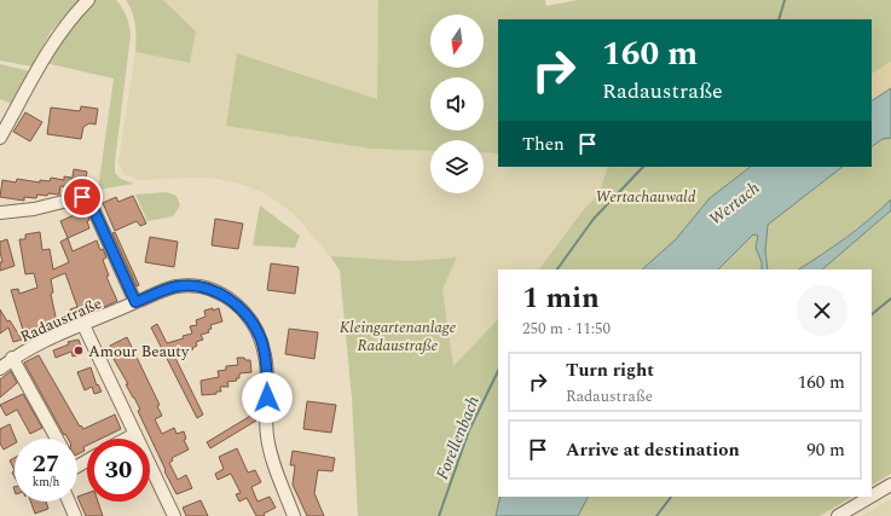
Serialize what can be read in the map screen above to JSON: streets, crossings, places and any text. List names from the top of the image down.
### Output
{
  "streets": {
    "street": ["Radaustraße"]
  },
  "water": ["Wertach", "Forellenbach"],
  "parks": ["Wertachauwald", "Kleingartenanlage Radaustraße"],
  "places": ["Amour Beauty"],
  "north": "bottom",
  "page": {
    "turn": ["160 m", "Radaustraße"],
    "then": "Then",
    "heading": ["1 min", "250 m · 11:50"],
    "list": [
      {
        "name": "Turn right",
        "note": "Radaustraße",
        "value": "160 m"
      },
      {
        "name": "Arrive at destination",
        "value": "90 m"
      }
    ],
    "speed": "27 km/h",
    "limit": "30"
  }
}
